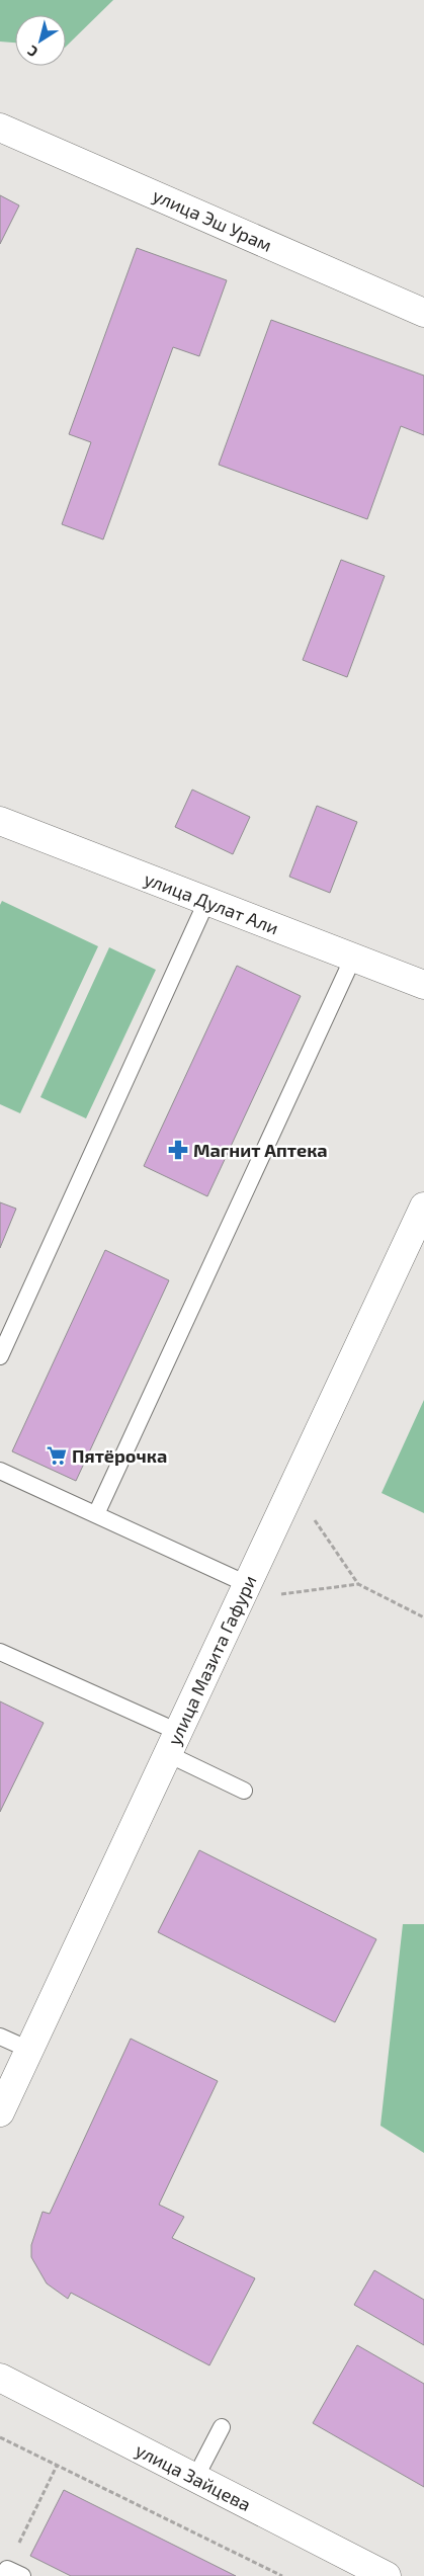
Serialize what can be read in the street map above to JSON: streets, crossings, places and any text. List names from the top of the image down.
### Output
{
  "streets": {
    "street": [
      "улица Эш Урам",
      "улица Дулат Али",
      "улица Мазита Гафури",
      "улица Зайцева"
    ]
  },
  "places": {
    "pharmacy": ["Магнит Аптека"],
    "supermarket": ["Пятёрочка"]
  },
  "north": "bottom left"
}
